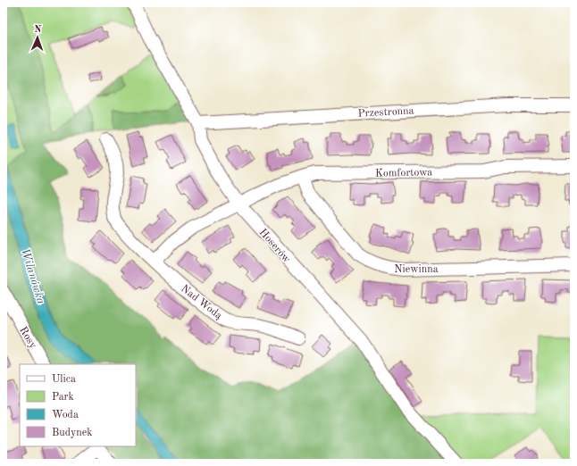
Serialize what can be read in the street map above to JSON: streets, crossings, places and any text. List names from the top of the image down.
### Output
{
  "streets": {
    "street": [
      "Przestronna",
      "Komfortowa",
      "Hoserów",
      "Niewinna",
      "Nad Wodą",
      "Rosy"
    ]
  },
  "crossings": [
    ["Przestronna", "Hoserów"],
    ["Komfortowa", "Hoserów"],
    ["Komfortowa", "Niewinna"]
  ],
  "water": ["Wilanówka"],
  "legend": [
    "Ulica",
    "Park",
    "Woda",
    "Budynek"
  ],
  "north": "top"
}
